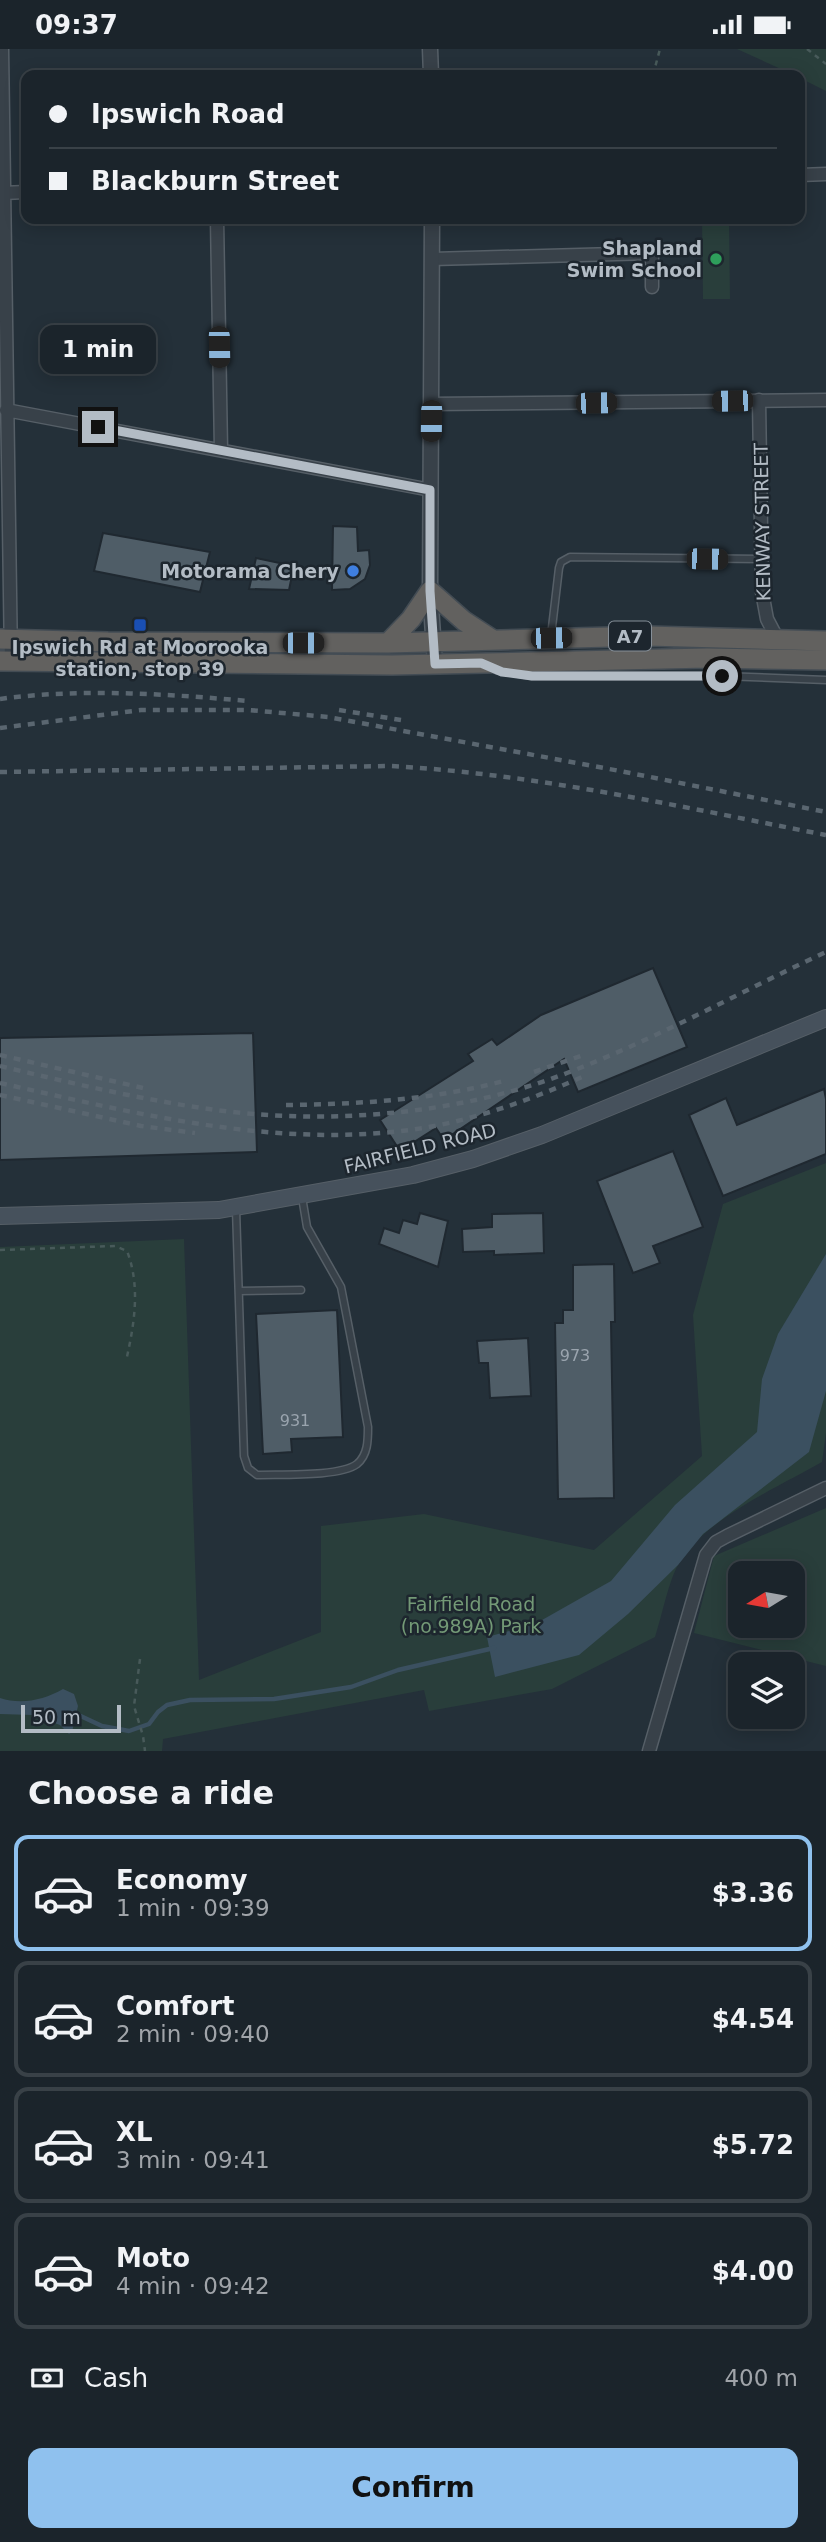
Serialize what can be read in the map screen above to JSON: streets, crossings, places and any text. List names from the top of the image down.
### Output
{
  "streets": {
    "highway": ["A7"],
    "main road": ["FAIRFIELD ROAD"],
    "street": ["KENWAY STREET"]
  },
  "crossings": [
    ["KENWAY STREET", "A7"]
  ],
  "parks": ["Fairfield Road (no.989A) Park"],
  "places": {
    "other": ["Shapland Swim School", "Motorama Chery"],
    "transit": ["Ipswich Rd at Moorooka station, stop 39"]
  },
  "house_numbers": ["973", "931"],
  "scale_bar": "50 m",
  "north": "left",
  "page": {
    "status": "09:37",
    "banner": ["Ipswich Road", "Blackburn Street"],
    "bubble": "1 min",
    "scale": "50 m",
    "heading": "Choose a ride",
    "list": [
      {
        "name": "Economy",
        "note": "1 min · 09:39",
        "value": "$3.36"
      },
      {
        "name": "Comfort",
        "note": "2 min · 09:40",
        "value": "$4.54"
      },
      {
        "name": "XL",
        "note": "3 min · 09:41",
        "value": "$5.72"
      },
      {
        "name": "Moto",
        "note": "4 min · 09:42",
        "value": "$4.00"
      }
    ],
    "pay": ["Cash", "400 m"],
    "buttons": "Confirm"
  }
}
